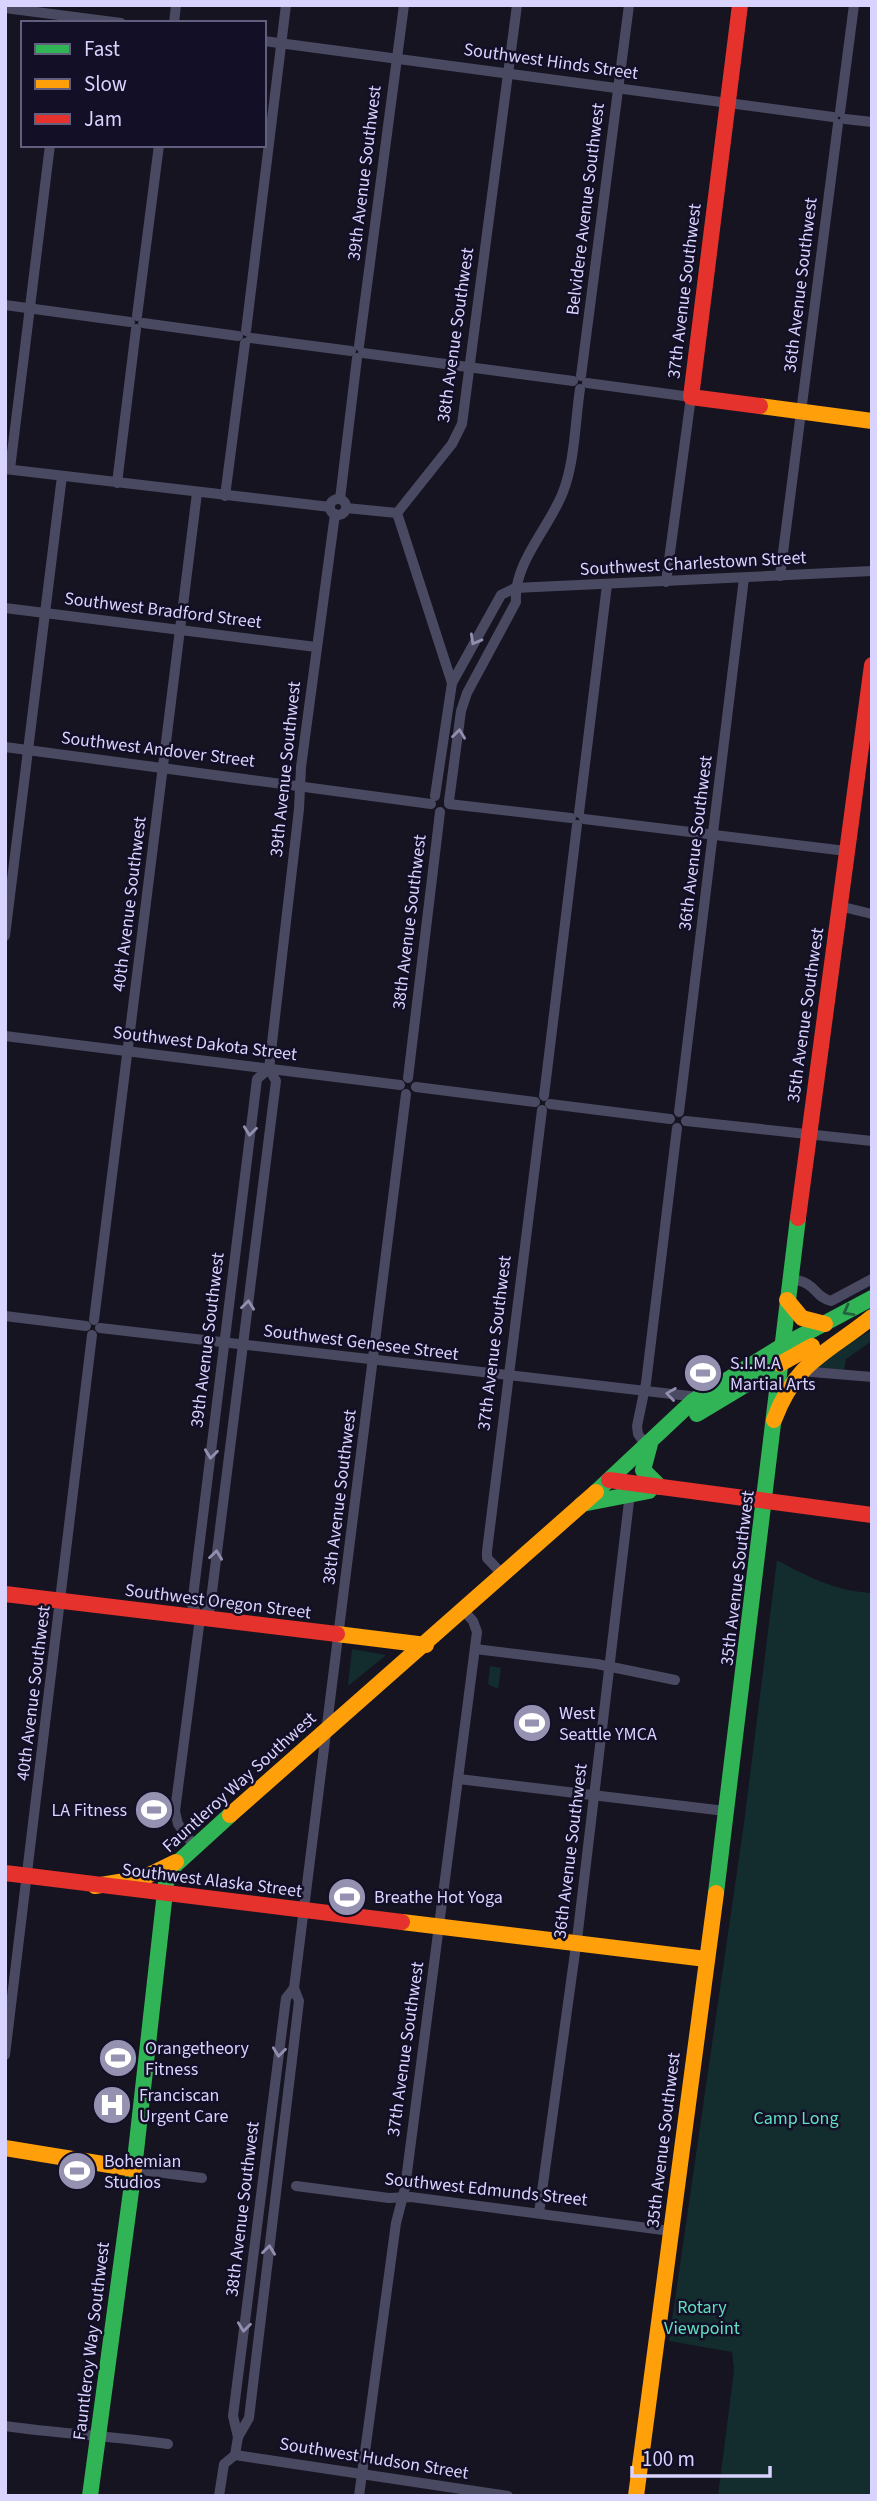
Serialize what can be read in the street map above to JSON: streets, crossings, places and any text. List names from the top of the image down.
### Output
{
  "streets": {
    "main road": [
      "37th Avenue Southwest",
      "35th Avenue Southwest",
      "Southwest Oregon Street",
      "Fauntleroy Way Southwest",
      "Southwest Alaska Street"
    ],
    "street": [
      "Southwest Hinds Street",
      "39th Avenue Southwest",
      "Belvidere Avenue Southwest",
      "36th Avenue Southwest",
      "38th Avenue Southwest",
      "Southwest Charlestown Street",
      "Southwest Bradford Street",
      "Southwest Andover Street",
      "40th Avenue Southwest",
      "Southwest Dakota Street",
      "Southwest Genesee Street",
      "Southwest Edmunds Street",
      "Southwest Hudson Street"
    ]
  },
  "crossings": [
    ["Southwest Hinds Street", "39th Avenue Southwest"],
    ["Southwest Hinds Street", "Belvidere Avenue Southwest"],
    ["Southwest Hinds Street", "36th Avenue Southwest"],
    ["Southwest Hinds Street", "37th Avenue Southwest"],
    ["Southwest Hinds Street", "38th Avenue Southwest"],
    ["39th Avenue Southwest", "Southwest Bradford Street"],
    ["39th Avenue Southwest", "Southwest Andover Street"],
    ["39th Avenue Southwest", "Southwest Dakota Street"],
    ["39th Avenue Southwest", "Southwest Genesee Street"],
    ["39th Avenue Southwest", "Southwest Oregon Street"],
    ["39th Avenue Southwest", "Fauntleroy Way Southwest"],
    ["Belvidere Avenue Southwest", "Southwest Charlestown Street"],
    ["Belvidere Avenue Southwest", "Southwest Andover Street"],
    ["36th Avenue Southwest", "Southwest Charlestown Street"],
    ["36th Avenue Southwest", "Southwest Dakota Street"],
    ["36th Avenue Southwest", "Southwest Genesee Street"],
    ["36th Avenue Southwest", "Fauntleroy Way Southwest"],
    ["36th Avenue Southwest", "Southwest Alaska Street"],
    ["36th Avenue Southwest", "Southwest Edmunds Street"],
    ["37th Avenue Southwest", "Southwest Charlestown Street"],
    ["37th Avenue Southwest", "Southwest Dakota Street"],
    ["37th Avenue Southwest", "Southwest Genesee Street"],
    ["37th Avenue Southwest", "Fauntleroy Way Southwest"],
    ["37th Avenue Southwest", "Southwest Alaska Street"],
    ["37th Avenue Southwest", "Southwest Edmunds Street"],
    ["37th Avenue Southwest", "Southwest Hudson Street"],
    ["38th Avenue Southwest", "Southwest Dakota Street"],
    ["38th Avenue Southwest", "Southwest Genesee Street"],
    ["38th Avenue Southwest", "Southwest Oregon Street"],
    ["38th Avenue Southwest", "Fauntleroy Way Southwest"],
    ["38th Avenue Southwest", "Southwest Alaska Street"],
    ["38th Avenue Southwest", "Southwest Hudson Street"],
    ["Southwest Bradford Street", "40th Avenue Southwest"],
    ["Southwest Andover Street", "40th Avenue Southwest"],
    ["40th Avenue Southwest", "Southwest Dakota Street"],
    ["40th Avenue Southwest", "Southwest Genesee Street"],
    ["40th Avenue Southwest", "Southwest Oregon Street"],
    ["40th Avenue Southwest", "Southwest Alaska Street"],
    ["35th Avenue Southwest", "Southwest Dakota Street"],
    ["35th Avenue Southwest", "Fauntleroy Way Southwest"],
    ["35th Avenue Southwest", "Southwest Alaska Street"],
    ["35th Avenue Southwest", "Southwest Edmunds Street"],
    ["Southwest Genesee Street", "Fauntleroy Way Southwest"],
    ["Southwest Oregon Street", "Fauntleroy Way Southwest"],
    ["Fauntleroy Way Southwest", "Southwest Alaska Street"]
  ],
  "parks": ["Camp Long", "Rotary Viewpoint"],
  "places": {
    "sports": [
      "S.I.M.A Martial Arts",
      "West Seattle YMCA",
      "LA Fitness",
      "Breathe Hot Yoga",
      "Orangetheory Fitness",
      "Bohemian Studios"
    ],
    "hospital": ["Franciscan Urgent Care"]
  },
  "legend": ["Fast", "Slow", "Jam"],
  "scale_bar": "100 m"
}
